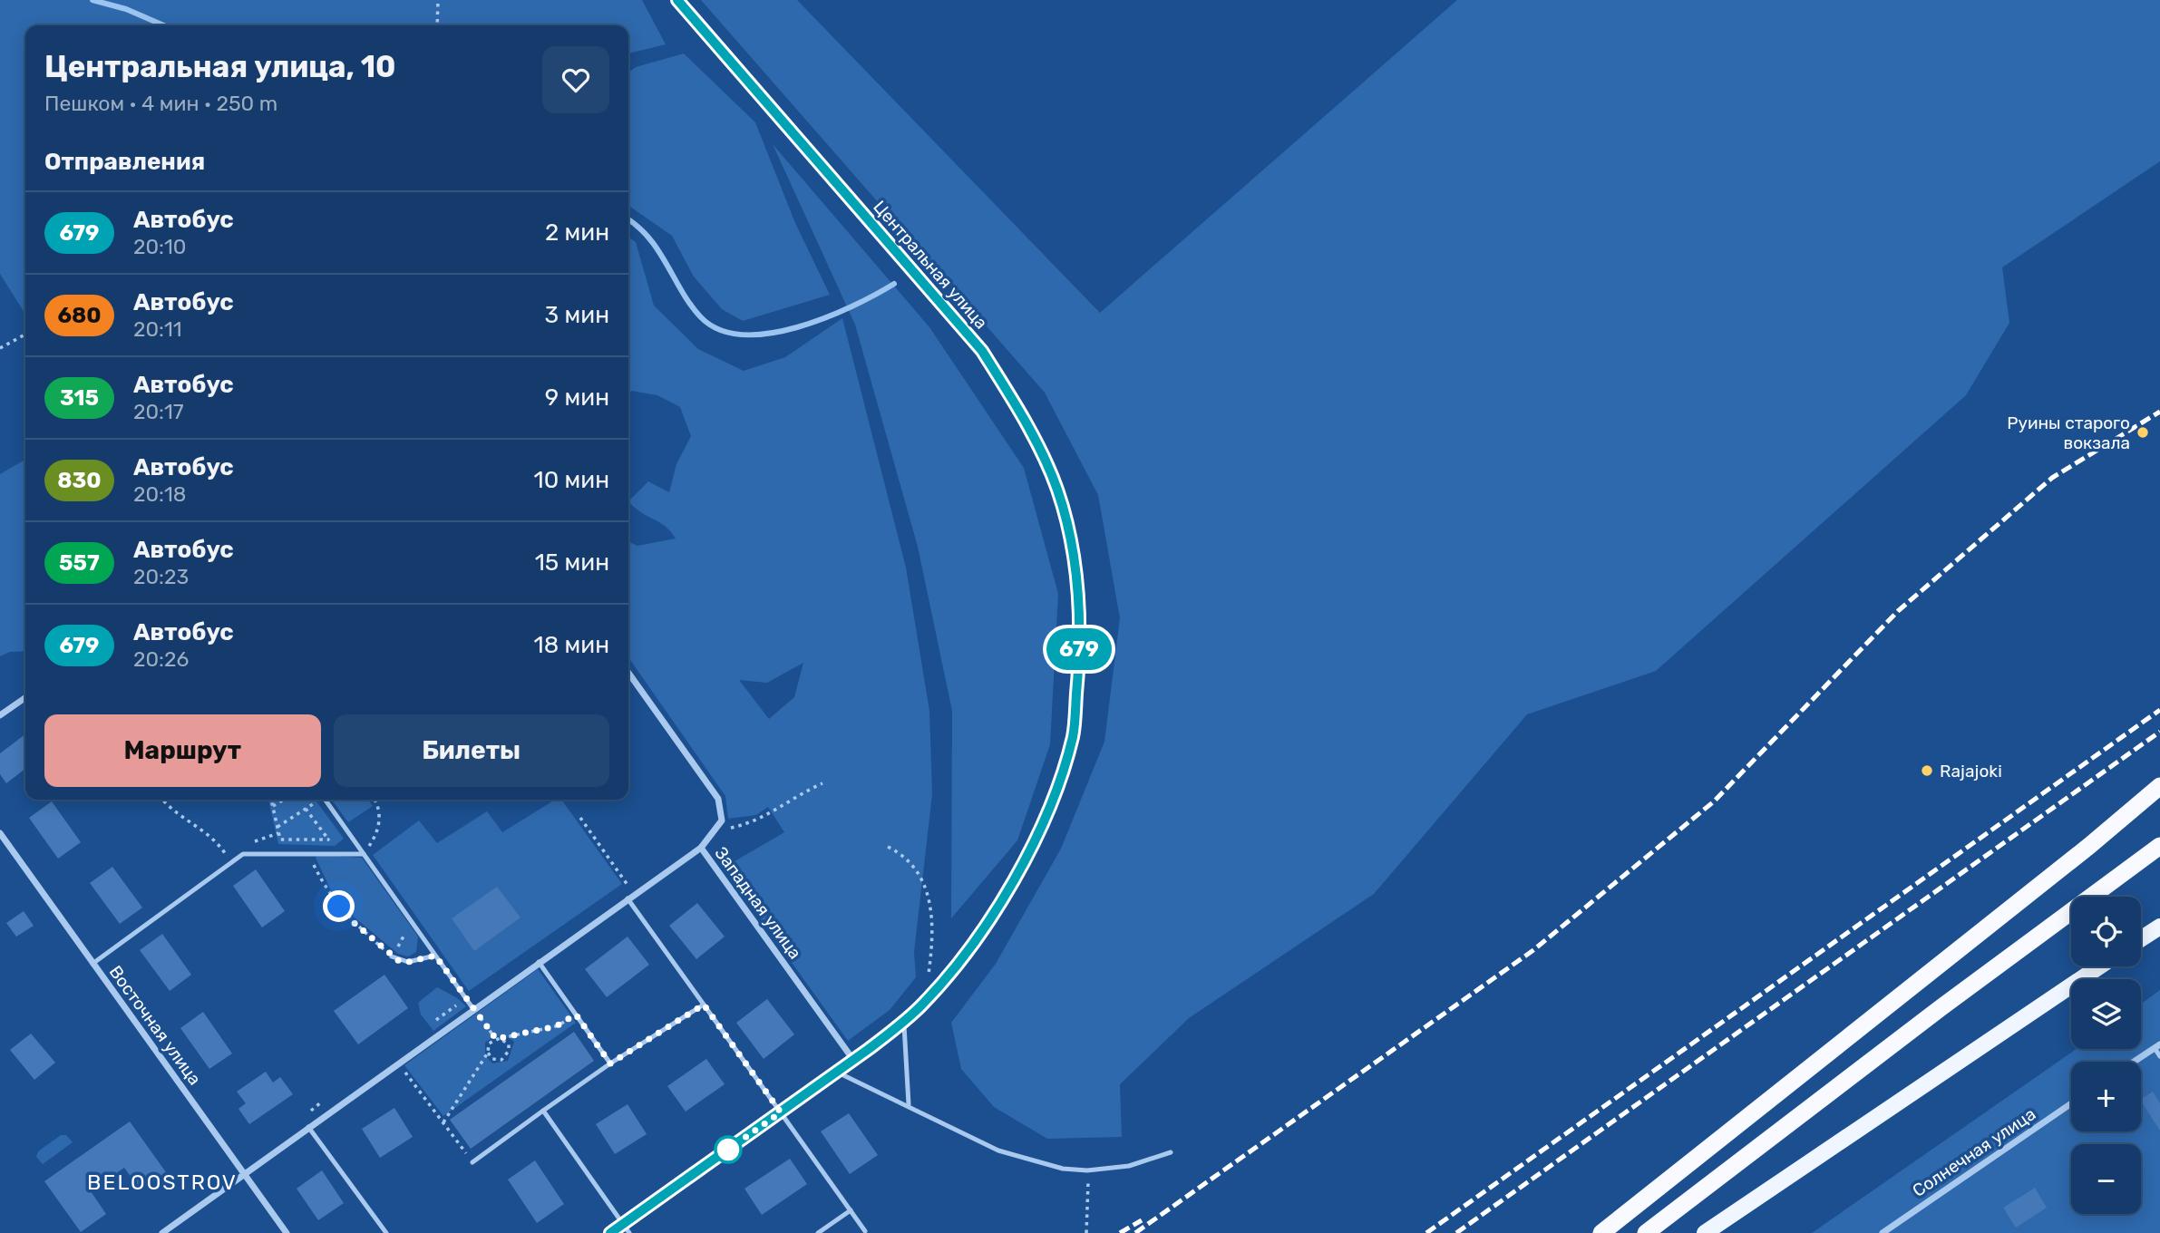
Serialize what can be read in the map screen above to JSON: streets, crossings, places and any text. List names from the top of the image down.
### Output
{
  "streets": {
    "main road": ["Центральная улица"],
    "street": ["Западная улица", "Восточная улица", "Солнечная улица"]
  },
  "crossings": [
    ["Центральная улица", "Западная улица"]
  ],
  "districts": ["BELOOSTROV"],
  "places": ["Руины старого вокзала", "Rajajoki"],
  "lines": ["bus line 679"],
  "page": {
    "on_map": "679",
    "heading": [
      ["Центральная улица, 10", "Пешком · 4 мин · 250 m"],
      "Отправления"
    ],
    "list": [
      {
        "mark": "679",
        "name": "Автобус",
        "note": "20:10",
        "value": "2 мин"
      },
      {
        "mark": "680",
        "name": "Автобус",
        "note": "20:11",
        "value": "3 мин"
      },
      {
        "mark": "315",
        "name": "Автобус",
        "note": "20:17",
        "value": "9 мин"
      },
      {
        "mark": "830",
        "name": "Автобус",
        "note": "20:18",
        "value": "10 мин"
      },
      {
        "mark": "557",
        "name": "Автобус",
        "note": "20:23",
        "value": "15 мин"
      },
      {
        "mark": "679",
        "name": "Автобус",
        "note": "20:26",
        "value": "18 мин"
      }
    ],
    "buttons": ["Маршрут", "Билеты"],
    "map_buttons": ["+", "−"]
  }
}
